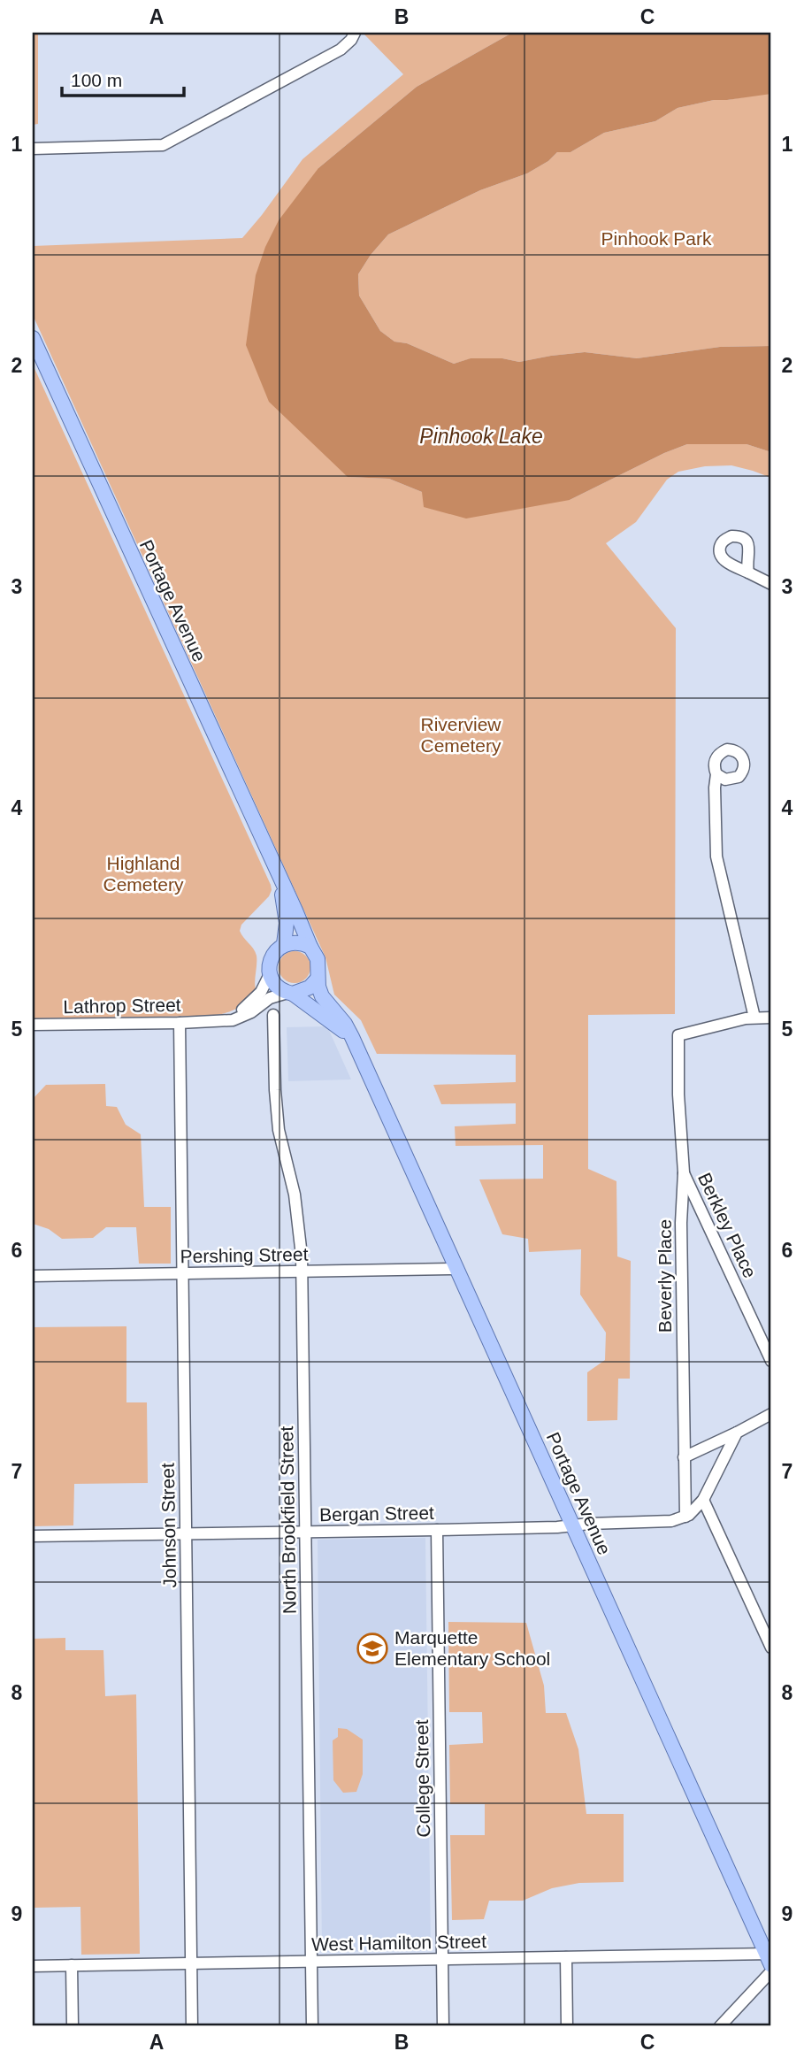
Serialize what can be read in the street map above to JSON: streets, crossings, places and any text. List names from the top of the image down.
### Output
{
  "streets": {
    "main road": ["Portage Avenue"],
    "street": [
      "Lathrop Street",
      "Berkley Place",
      "Pershing Street",
      "Beverly Place",
      "Bergan Street",
      "North Brookfield Street",
      "Johnson Street",
      "College Street",
      "West Hamilton Street"
    ]
  },
  "crossings": [
    ["Portage Avenue", "Lathrop Street"],
    ["Portage Avenue", "Pershing Street"],
    ["Portage Avenue", "Bergan Street"],
    ["Portage Avenue", "West Hamilton Street"],
    ["Lathrop Street", "Johnson Street"],
    ["Berkley Place", "Beverly Place"],
    ["Pershing Street", "North Brookfield Street"],
    ["Pershing Street", "Johnson Street"],
    ["Beverly Place", "Bergan Street"],
    ["Bergan Street", "North Brookfield Street"],
    ["Bergan Street", "Johnson Street"],
    ["Bergan Street", "College Street"],
    ["North Brookfield Street", "West Hamilton Street"],
    ["Johnson Street", "West Hamilton Street"],
    ["College Street", "West Hamilton Street"]
  ],
  "water": ["Pinhook Lake"],
  "parks": ["Pinhook Park", "Riverview Cemetery", "Highland Cemetery"],
  "places": {
    "school or university": ["Marquette Elementary School"]
  },
  "scale_bar": "100 m",
  "grid": {
    "columns": ["A", "B", "C"],
    "rows": [
      "1",
      "2",
      "3",
      "4",
      "5",
      "6",
      "7",
      "8",
      "9"
    ]
  }
}
